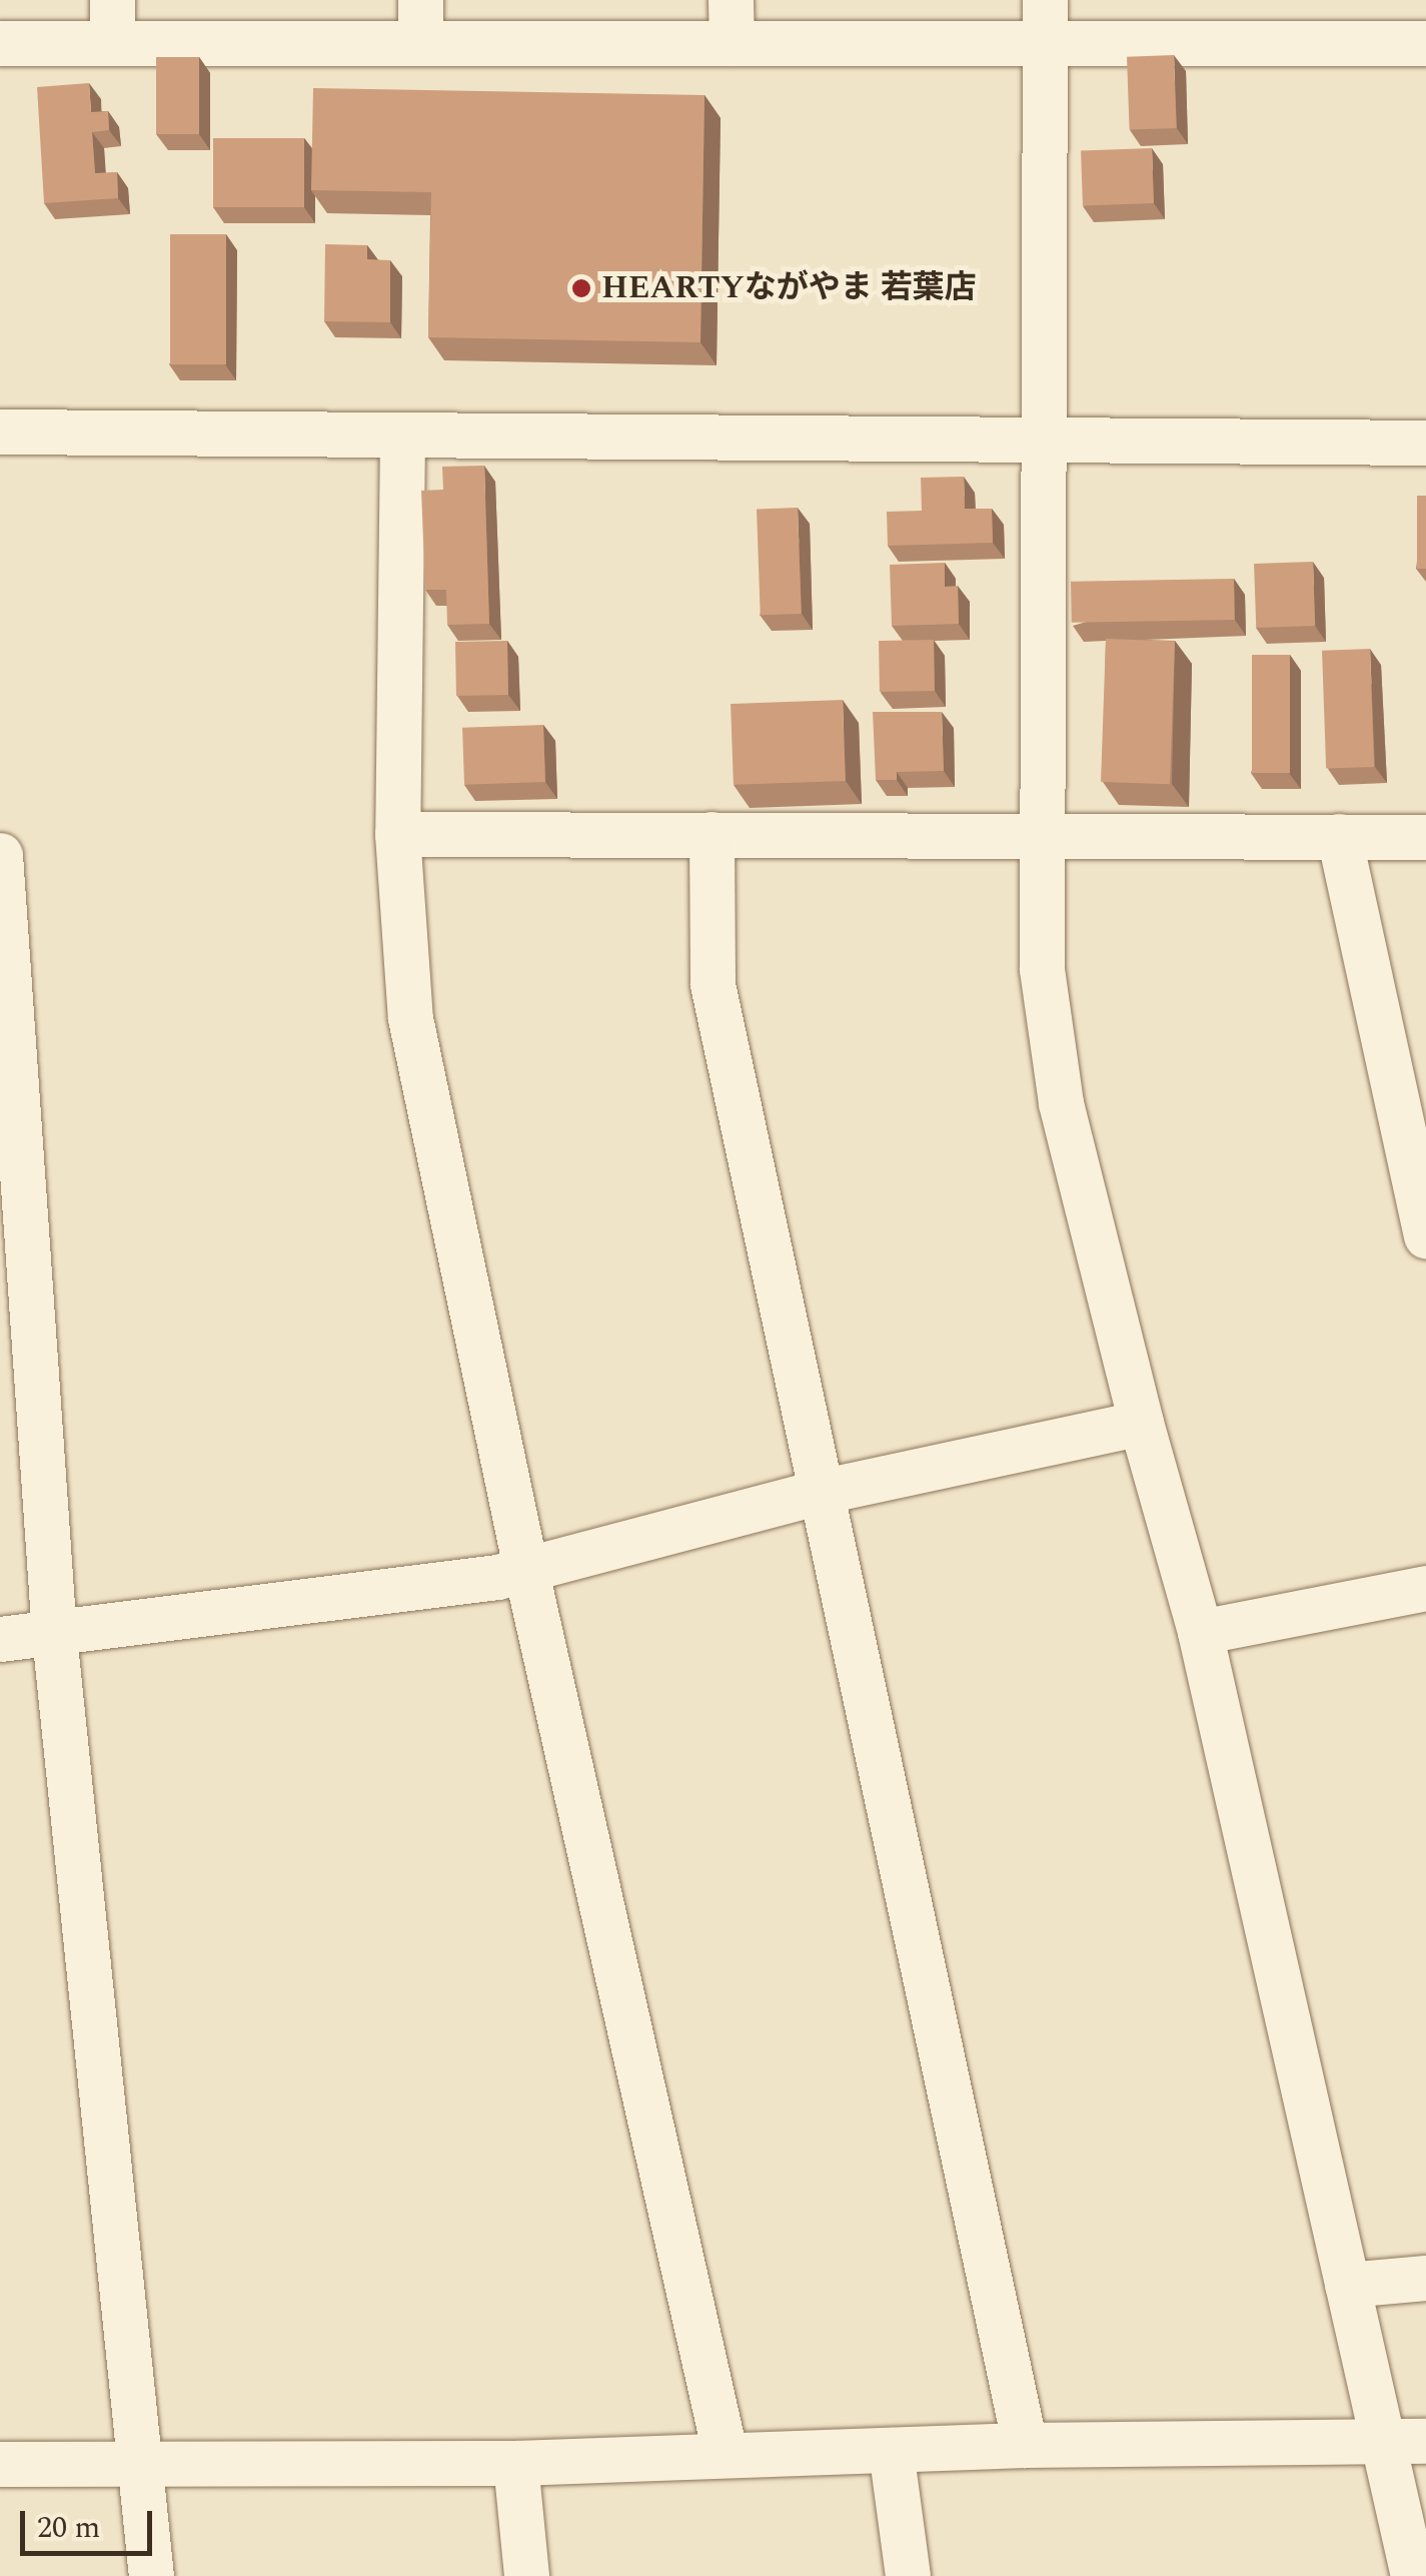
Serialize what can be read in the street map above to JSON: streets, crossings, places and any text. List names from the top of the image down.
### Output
{
  "places": ["HEARTYながやま 若葉店"],
  "scale_bar": "20 m"
}
